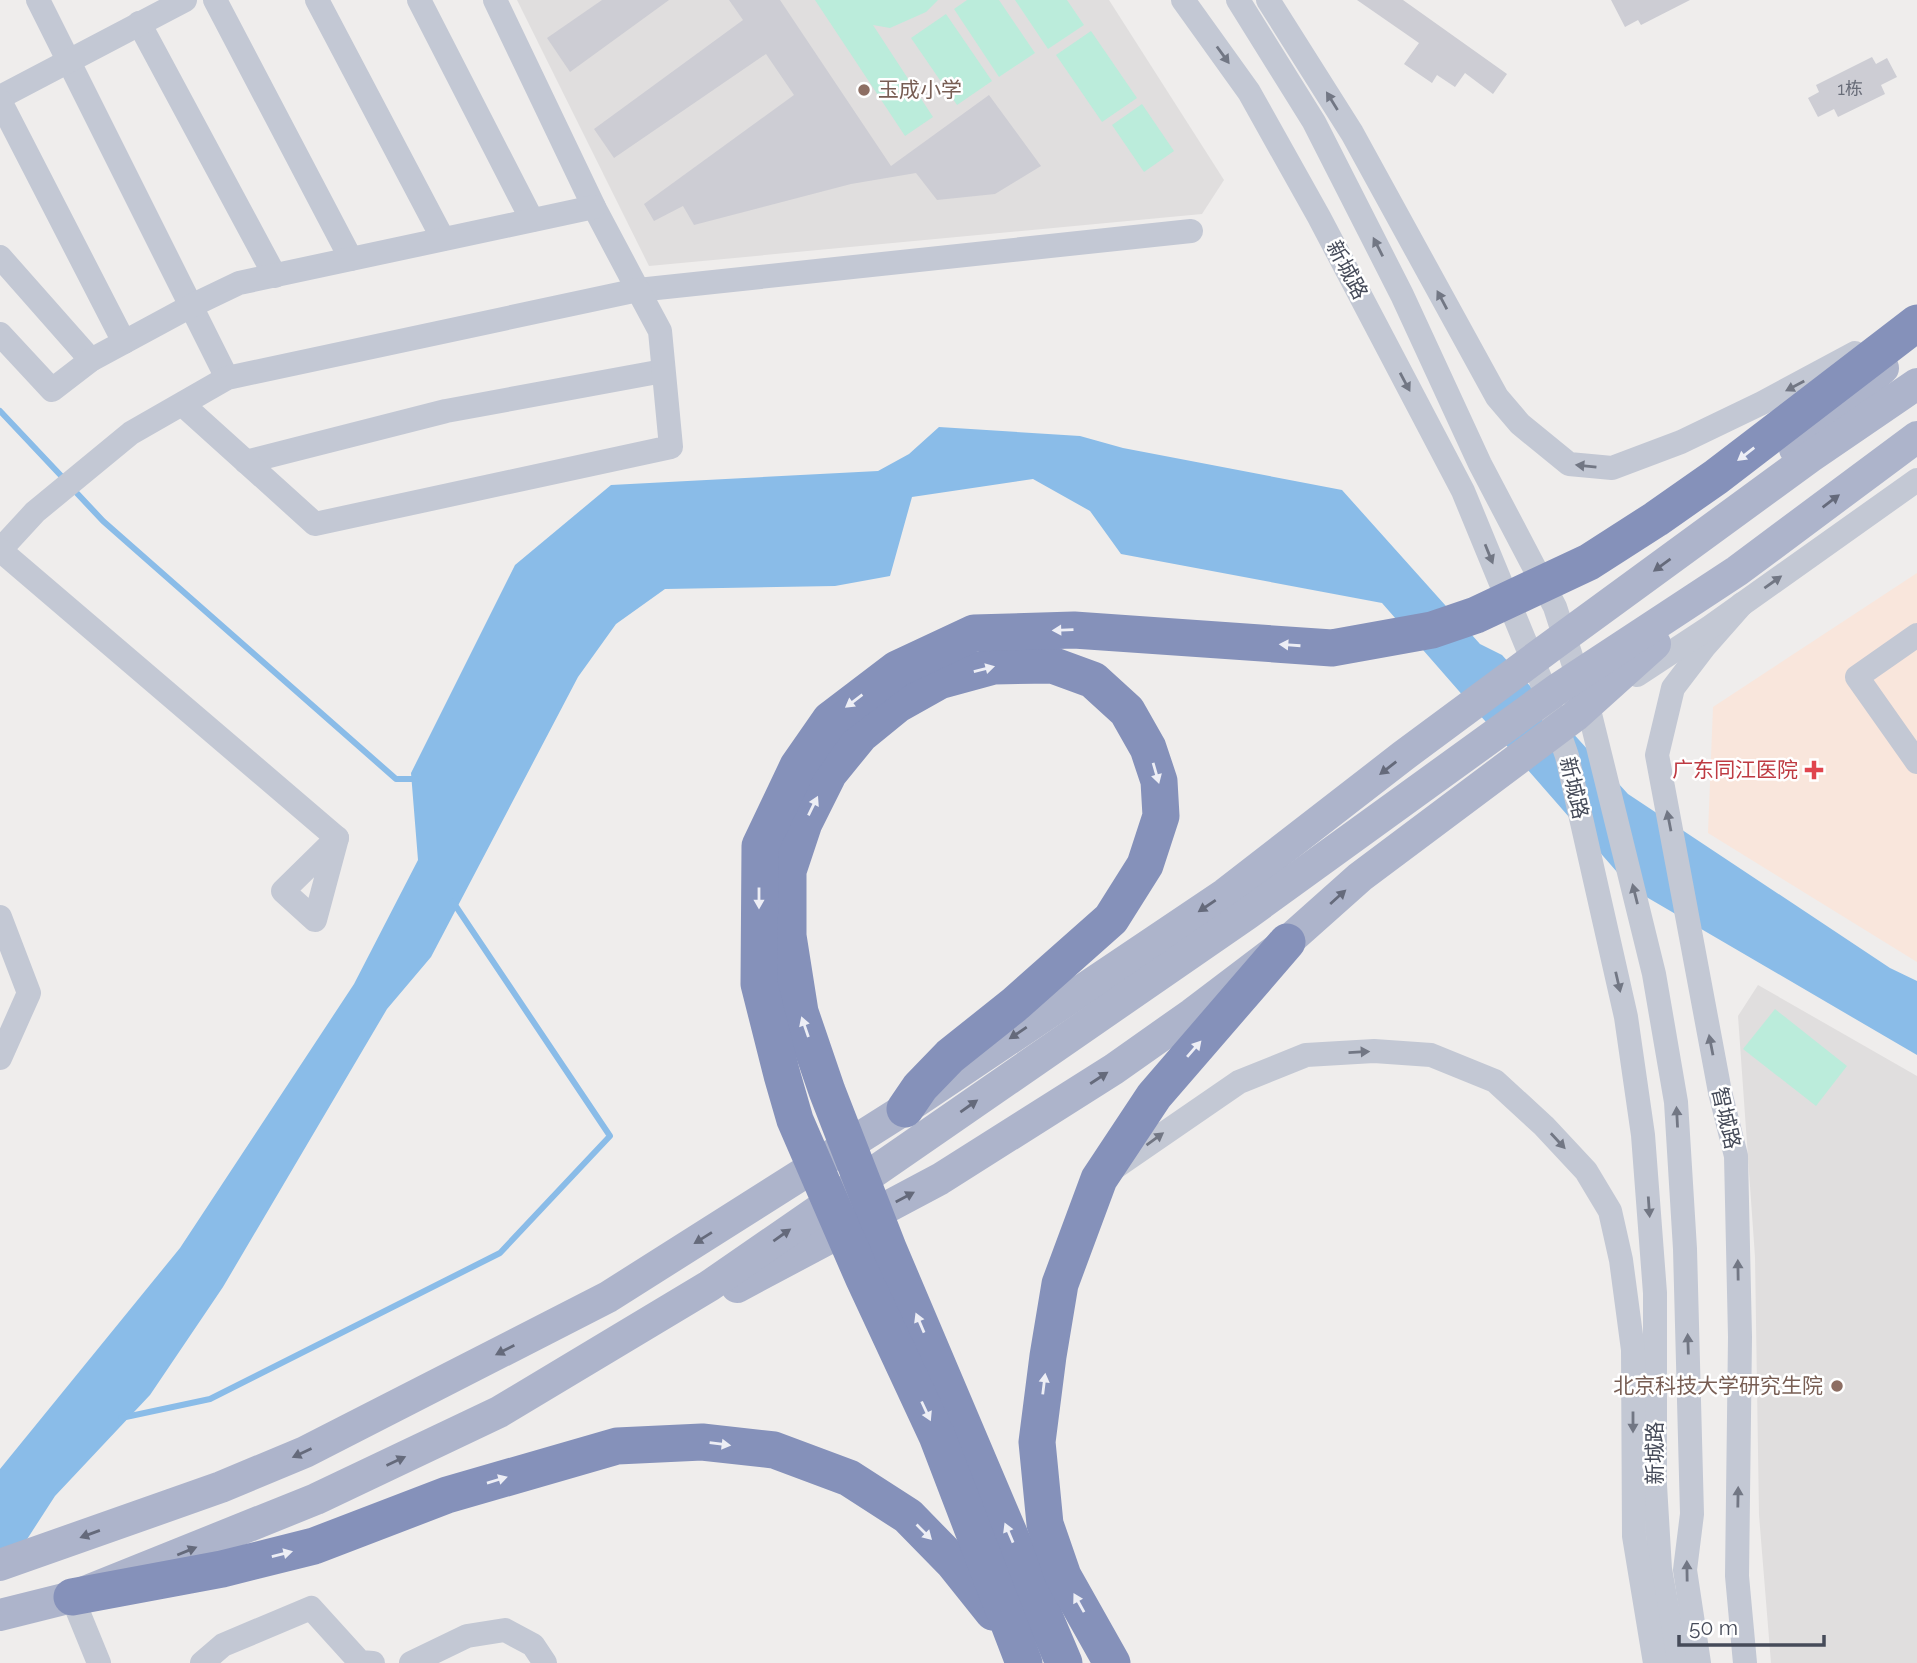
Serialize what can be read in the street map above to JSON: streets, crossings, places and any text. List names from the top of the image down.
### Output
{
  "streets": {
    "street": ["新城路", "智城路"]
  },
  "one_way": ["智城路"],
  "places": {
    "other": ["玉成小学", "北京科技大学研究生院"],
    "health": ["广东同江医院"]
  },
  "house_numbers": ["1栋"],
  "scale_bar": "50 m"
}
